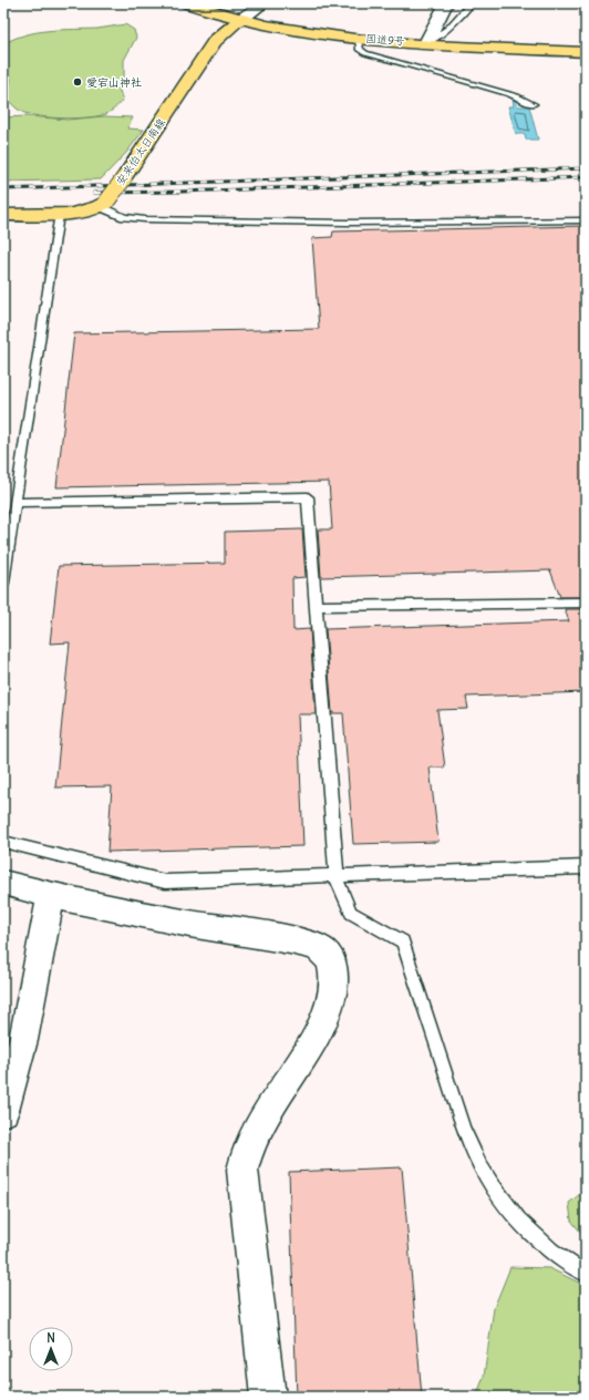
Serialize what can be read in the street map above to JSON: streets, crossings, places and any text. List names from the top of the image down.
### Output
{
  "streets": {
    "main road": ["国道9号", "安来伯太日南線"]
  },
  "crossings": [
    ["国道9号", "安来伯太日南線"]
  ],
  "places": ["愛宕山神社"],
  "north": "top"
}
